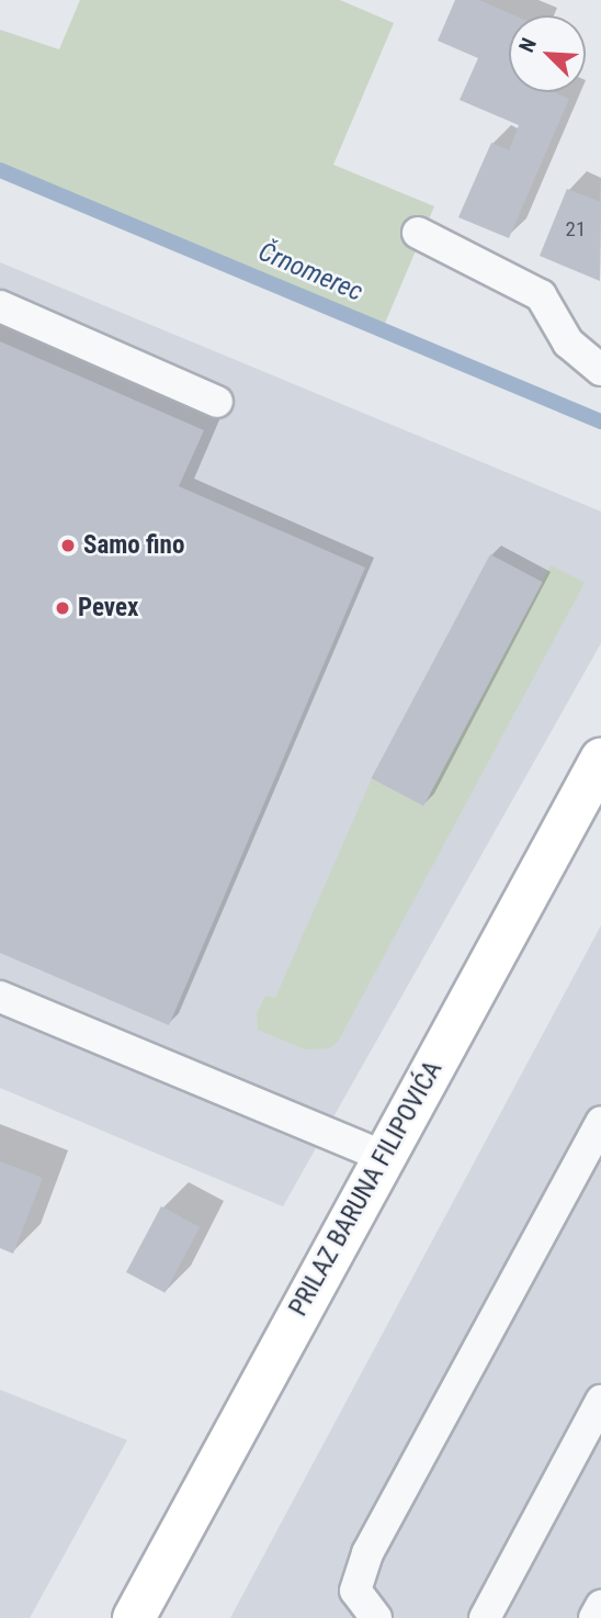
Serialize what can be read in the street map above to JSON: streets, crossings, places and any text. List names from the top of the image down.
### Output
{
  "streets": {
    "main road": ["PRILAZ BARUNA FILIPOVIĆA"]
  },
  "water": ["Črnomerec"],
  "places": ["Samo fino", "Pevex"],
  "house_numbers": ["21"],
  "north": "top left"
}
